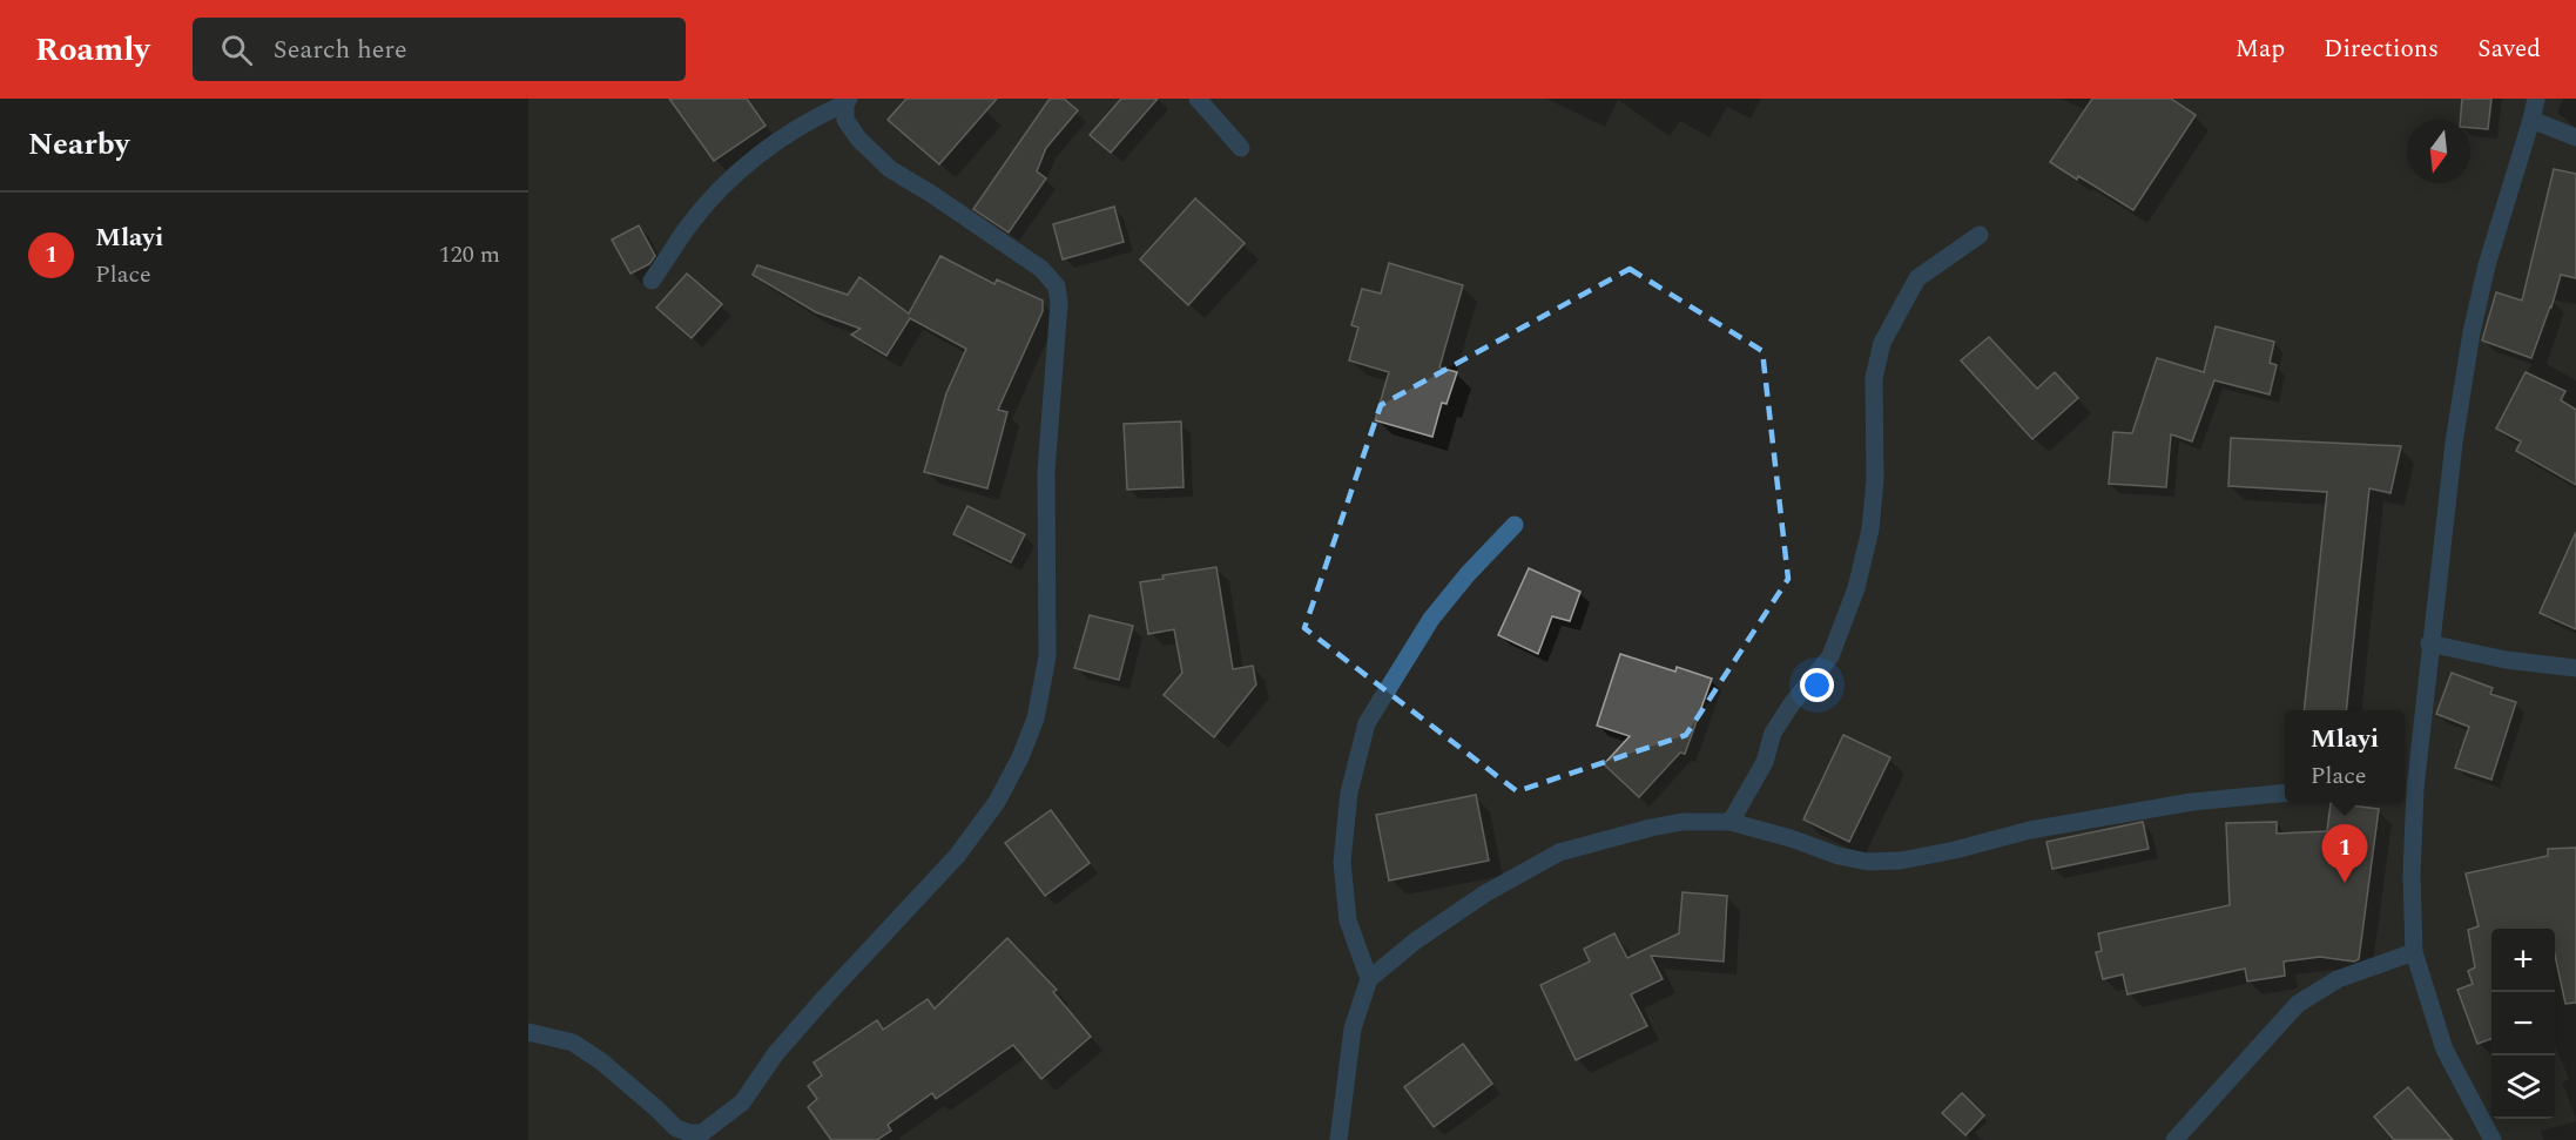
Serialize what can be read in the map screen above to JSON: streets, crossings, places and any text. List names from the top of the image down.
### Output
{
  "north": "bottom",
  "page": {
    "header": "Roamly",
    "search": "Search here",
    "nav": ["Map", "Directions", "Saved"],
    "heading": "Nearby",
    "list": [
      {
        "mark": "1",
        "name": "Mlayi",
        "note": "Place",
        "value": "120 m"
      }
    ],
    "popup": ["Mlayi", "Place"],
    "pins": "1",
    "map_buttons": ["+", "−"]
  }
}
